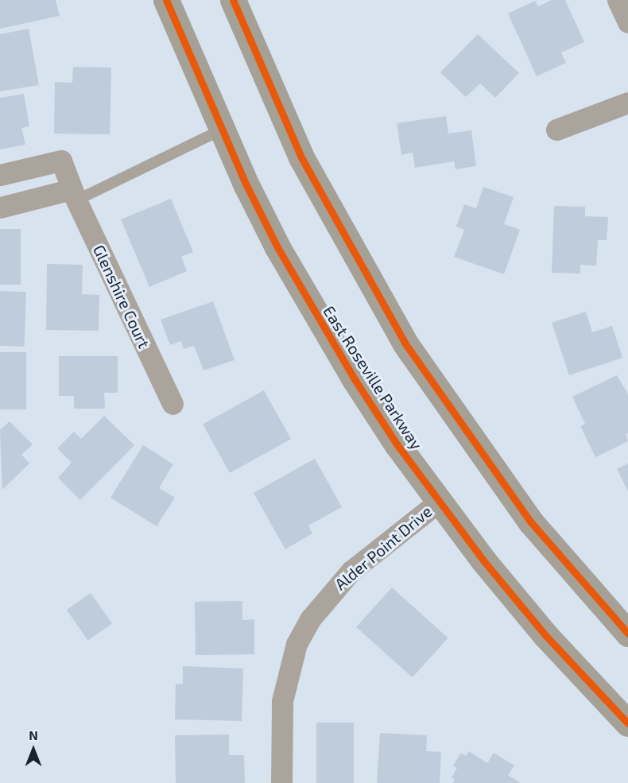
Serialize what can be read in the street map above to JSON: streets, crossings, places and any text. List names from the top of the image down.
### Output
{
  "streets": {
    "main road": ["East Roseville Parkway"],
    "street": ["Glenshire Court", "Alder Point Drive"]
  },
  "crossings": [
    ["East Roseville Parkway", "Alder Point Drive"]
  ],
  "north": "top"
}
